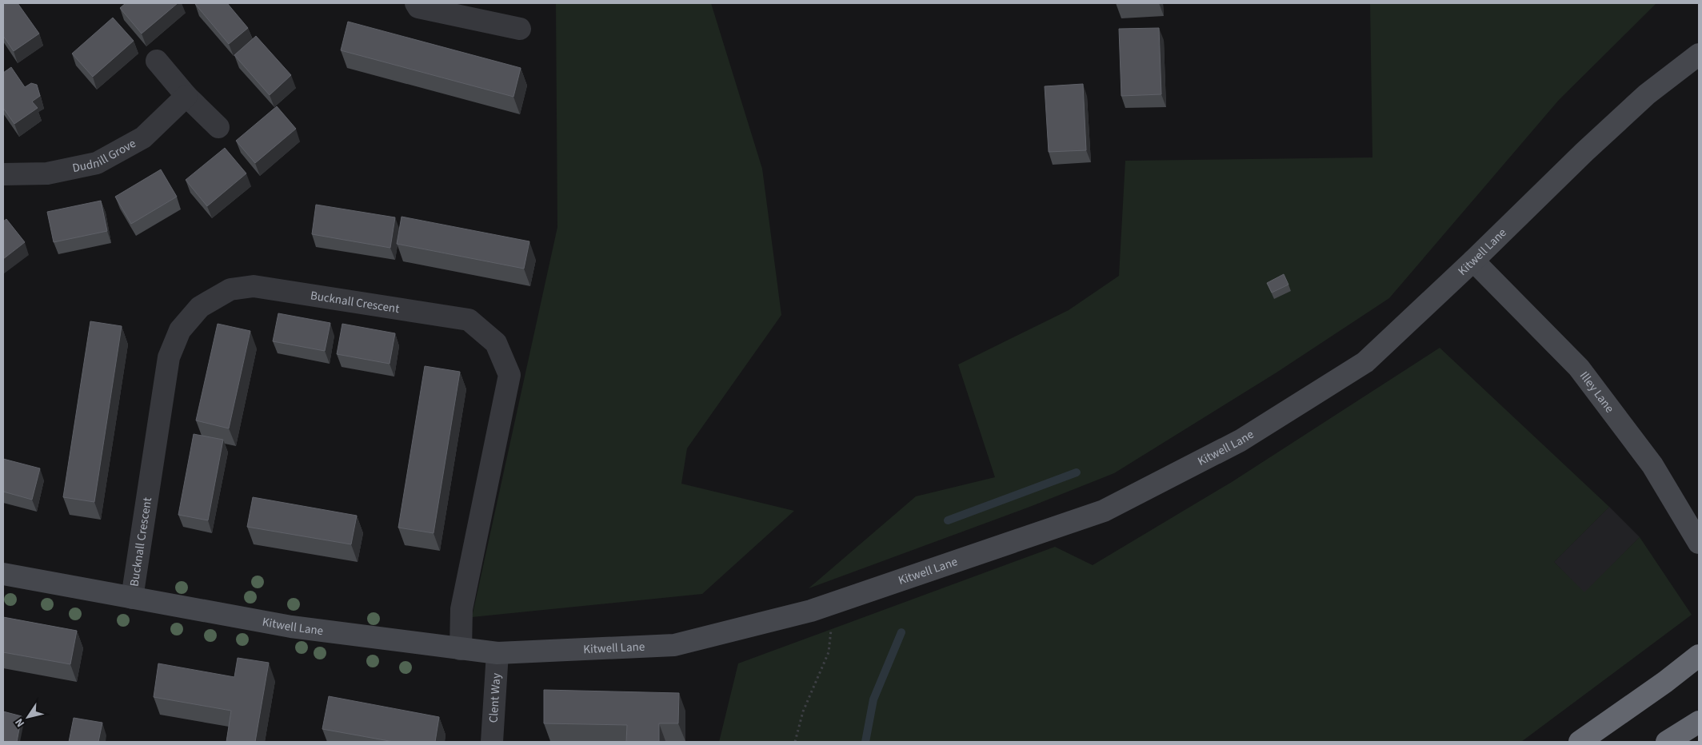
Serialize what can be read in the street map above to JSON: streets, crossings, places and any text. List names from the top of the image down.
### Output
{
  "streets": {
    "street": [
      "Dudnill Grove",
      "Kitwell Lane",
      "Bucknall Crescent",
      "Illey Lane",
      "Clent Way"
    ]
  },
  "crossings": [
    ["Kitwell Lane", "Bucknall Crescent"],
    ["Kitwell Lane", "Illey Lane"],
    ["Kitwell Lane", "Clent Way"]
  ],
  "north": "bottom left"
}
